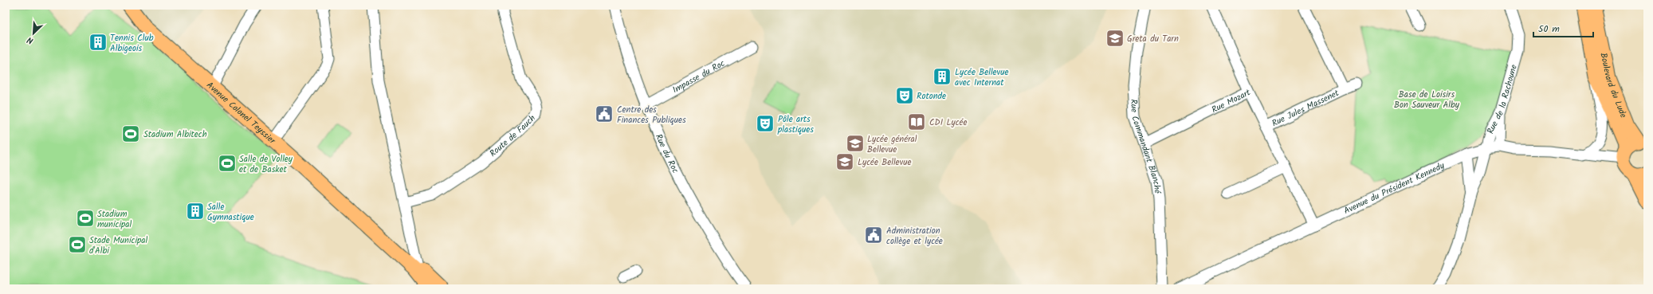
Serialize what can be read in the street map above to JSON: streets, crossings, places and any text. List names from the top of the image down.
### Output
{
  "streets": {
    "main road": ["Boulevard du Lude", "Avenue Colonel Teyssier"],
    "street": [
      "Impasse du Roc",
      "Rue de la Rachoune",
      "Rue Mozart",
      "Rue Jules Massenet",
      "Route de Fauch",
      "Rue Commandant Blanché",
      "Rue du Roc",
      "Avenue du Président Kennedy"
    ]
  },
  "crossings": [
    ["Impasse du Roc", "Rue du Roc"],
    ["Boulevard du Lude", "Avenue du Président Kennedy"],
    ["Rue de la Rachoune", "Avenue du Président Kennedy"],
    ["Rue Mozart", "Rue Commandant Blanché"]
  ],
  "parks": ["Base de Loisirs Bon Sauveur Alby"],
  "places": {
    "school or university": ["Greta du Tarn", "Lycée général Bellevue", "Lycée Bellevue"],
    "building": ["Tennis Club Albigeois", "Lycée Bellevue avec Internat", "Salle Gymnastique"],
    "theatre": ["Rotonde", "Pôle arts plastiques"],
    "public building": ["Centre des Finances Publiques", "Administration collège et lycée"],
    "library": ["CDI Lycée"],
    "sports": [
      "Stadium Albitech",
      "Salle de Volley et de Basket",
      "Stadium municipal",
      "Stade Municipal d'Albi"
    ]
  },
  "scale_bar": "50 m",
  "north": "bottom left"
}
